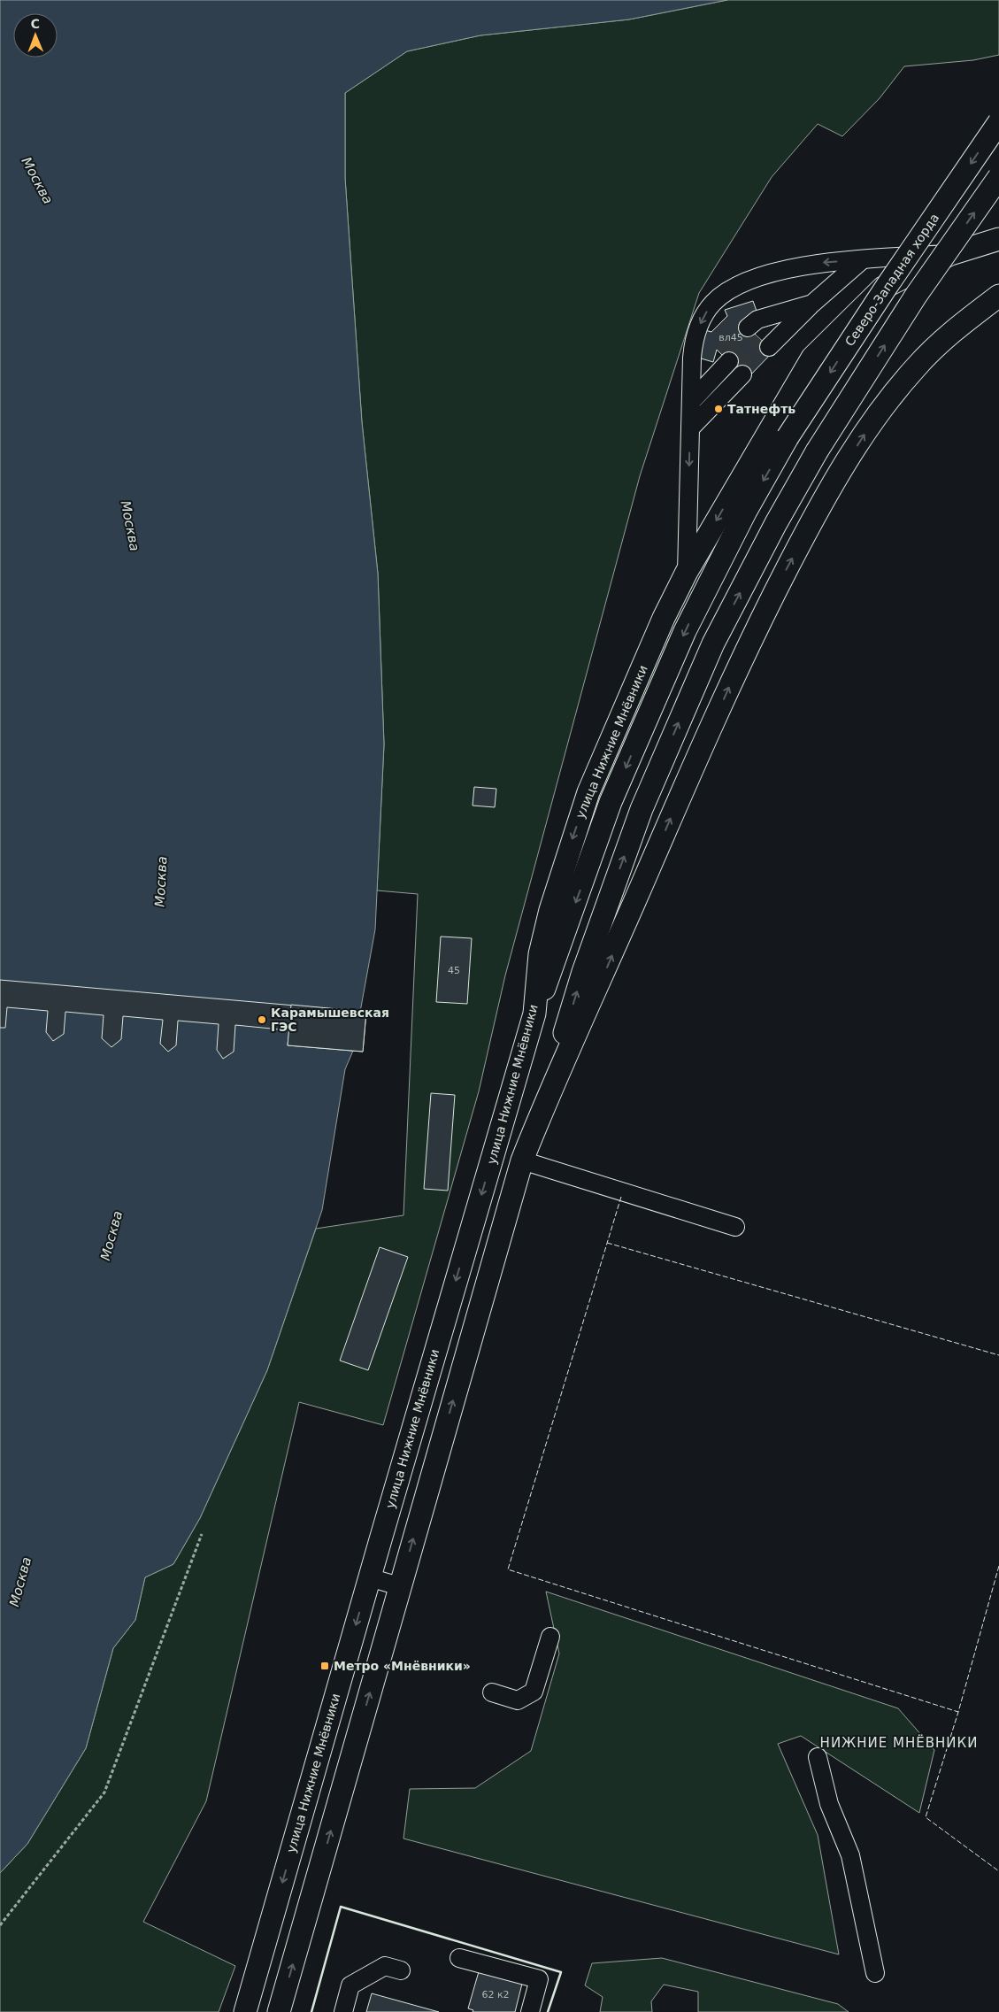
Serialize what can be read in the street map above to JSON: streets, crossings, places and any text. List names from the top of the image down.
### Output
{
  "streets": {
    "main road": ["Северо-Западная хорда", "улица Нижние Мнёвники"]
  },
  "crossings": [
    ["Северо-Западная хорда", "улица Нижние Мнёвники"]
  ],
  "districts": ["НИЖНИЕ МНЁВНИКИ"],
  "water": ["Москва"],
  "places": {
    "other": ["Татнефть", "Карамышевская ГЭС"],
    "transit": ["Метро «Мнёвники»"]
  },
  "house_numbers": ["вл45", "45", "62 к2"],
  "north": "top"
}
